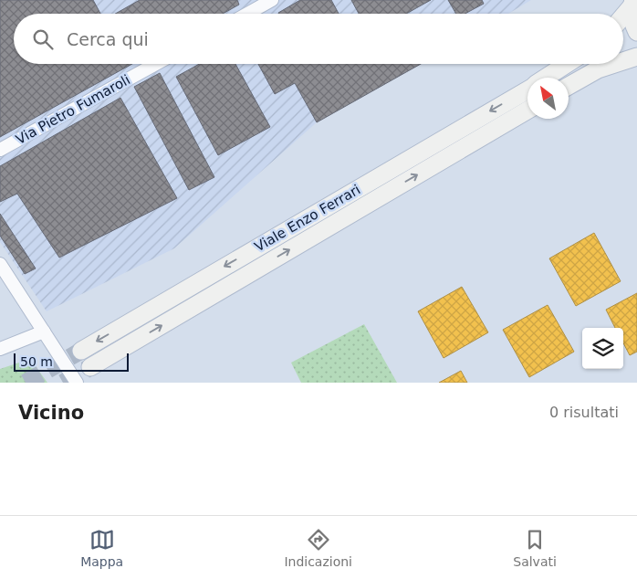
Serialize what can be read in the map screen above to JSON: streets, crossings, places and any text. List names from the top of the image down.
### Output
{
  "streets": {
    "main road": ["Viale Enzo Ferrari"],
    "street": ["Via Pietro Fumaroli"]
  },
  "scale_bar": "50 m",
  "north": "top left",
  "page": {
    "search": "Cerca qui",
    "scale": "50 m",
    "heading": ["Vicino", "0 risultati"],
    "nav": ["Mappa", "Indicazioni", "Salvati"]
  }
}
